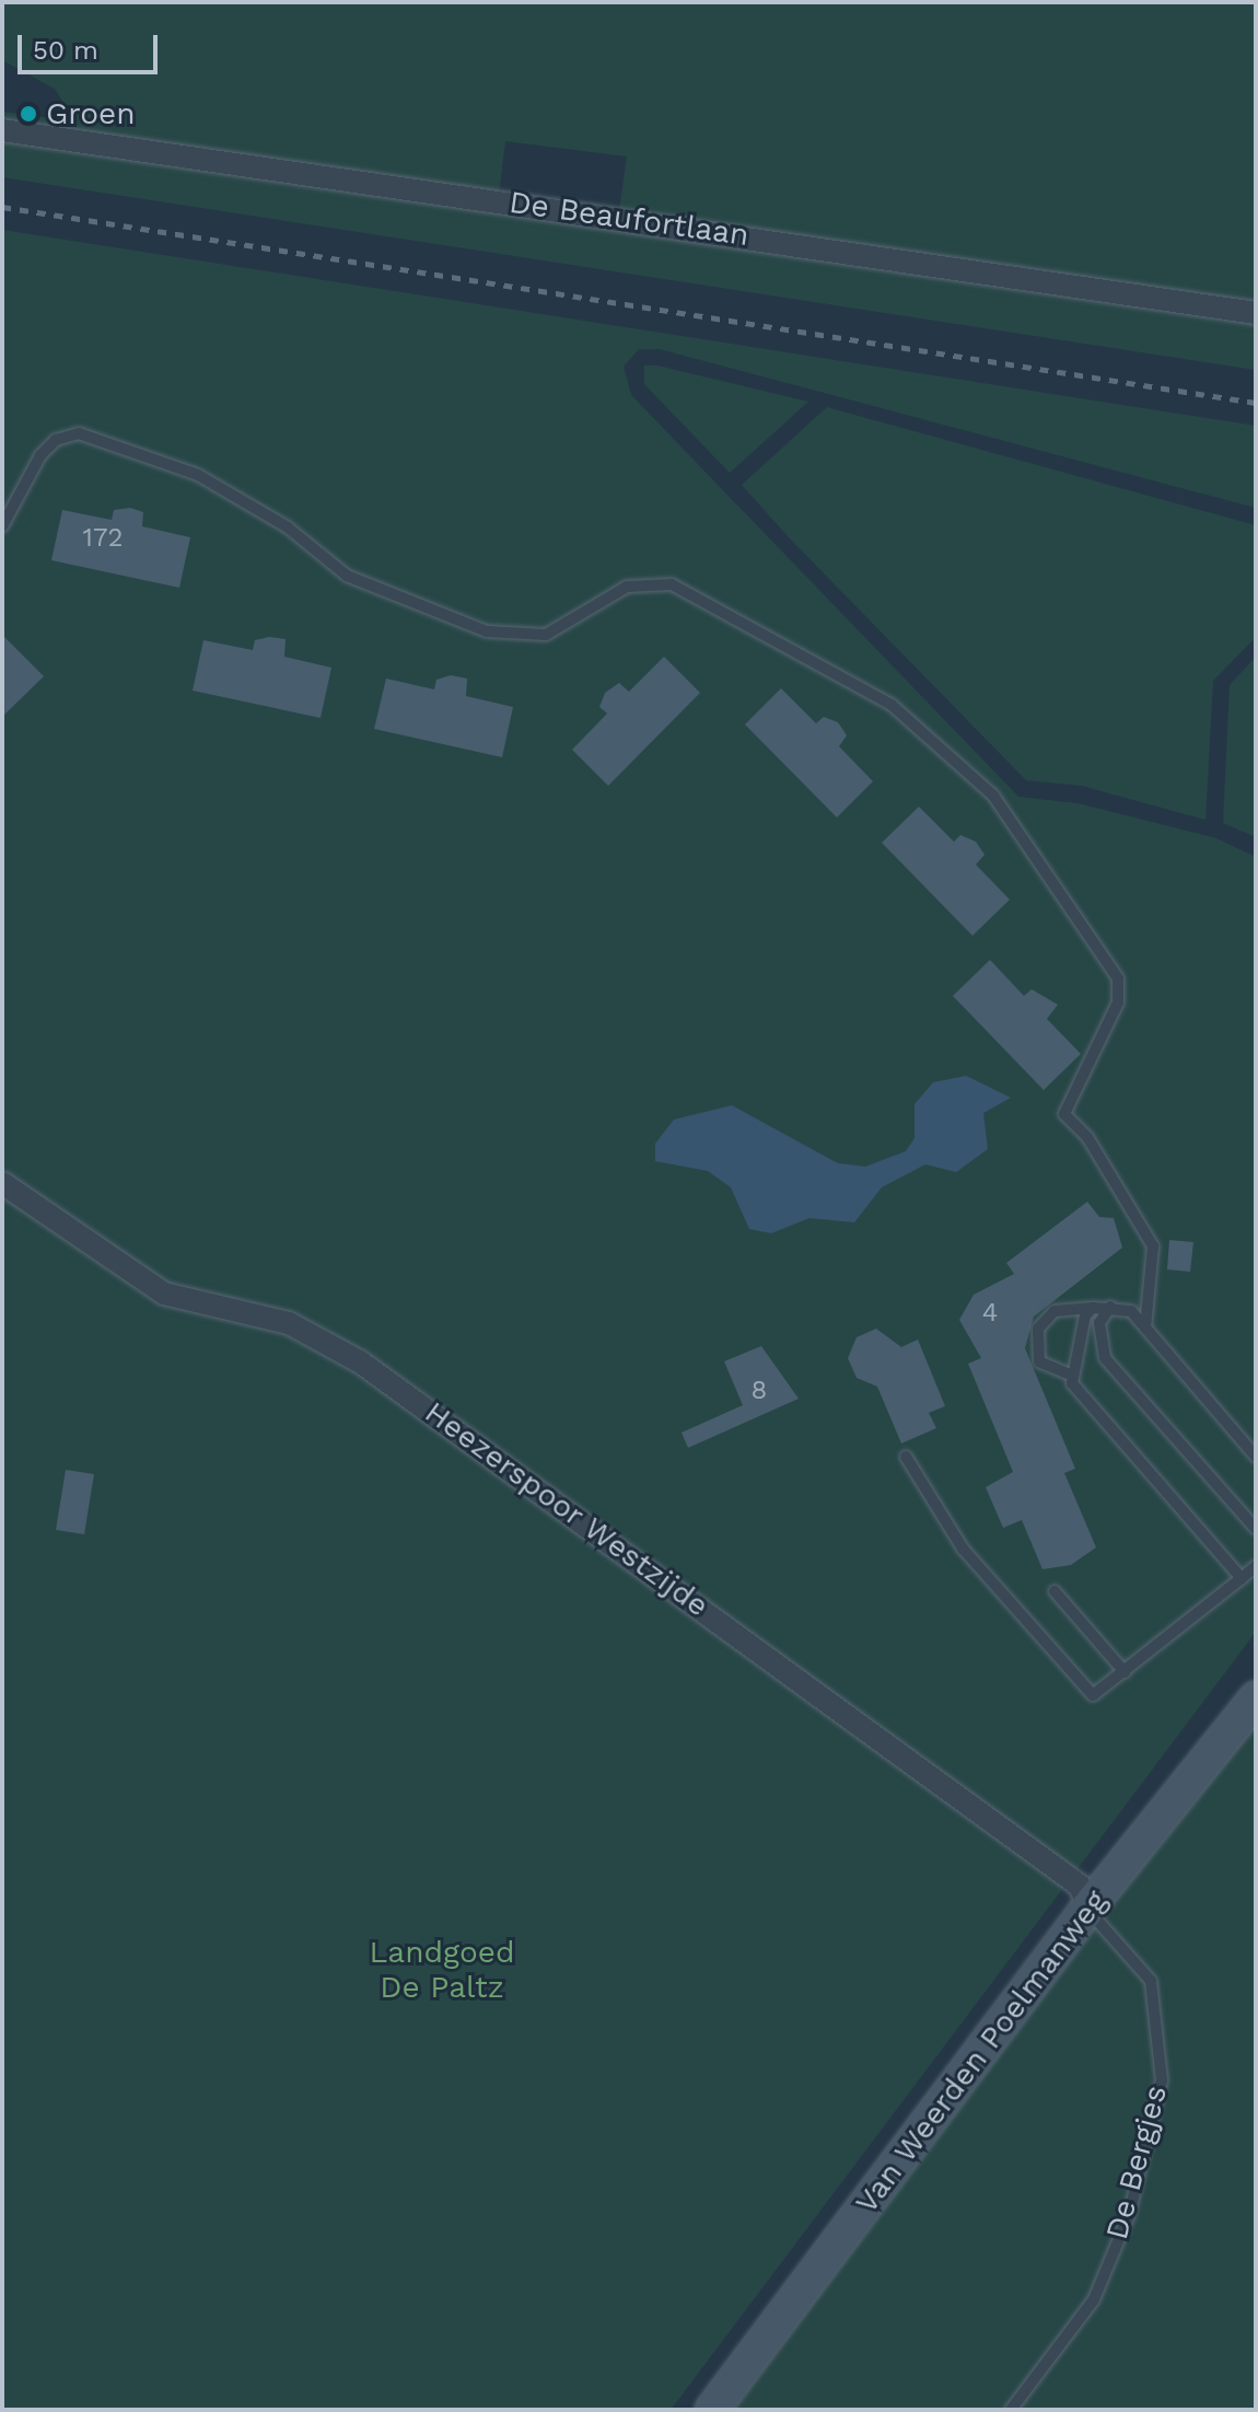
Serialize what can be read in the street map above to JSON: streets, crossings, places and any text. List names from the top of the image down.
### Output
{
  "streets": {
    "main road": ["Van Weerden Poelmanweg"],
    "street": ["De Beaufortlaan", "Heezerspoor Westzijde"],
    "lane": ["De Bergjes"]
  },
  "crossings": [
    ["Heezerspoor Westzijde", "Van Weerden Poelmanweg"],
    ["Heezerspoor Westzijde", "De Bergjes"],
    ["Van Weerden Poelmanweg", "De Bergjes"]
  ],
  "parks": ["Landgoed De Paltz"],
  "places": ["Groen"],
  "house_numbers": ["172", "4", "8"],
  "scale_bar": "50 m"
}
